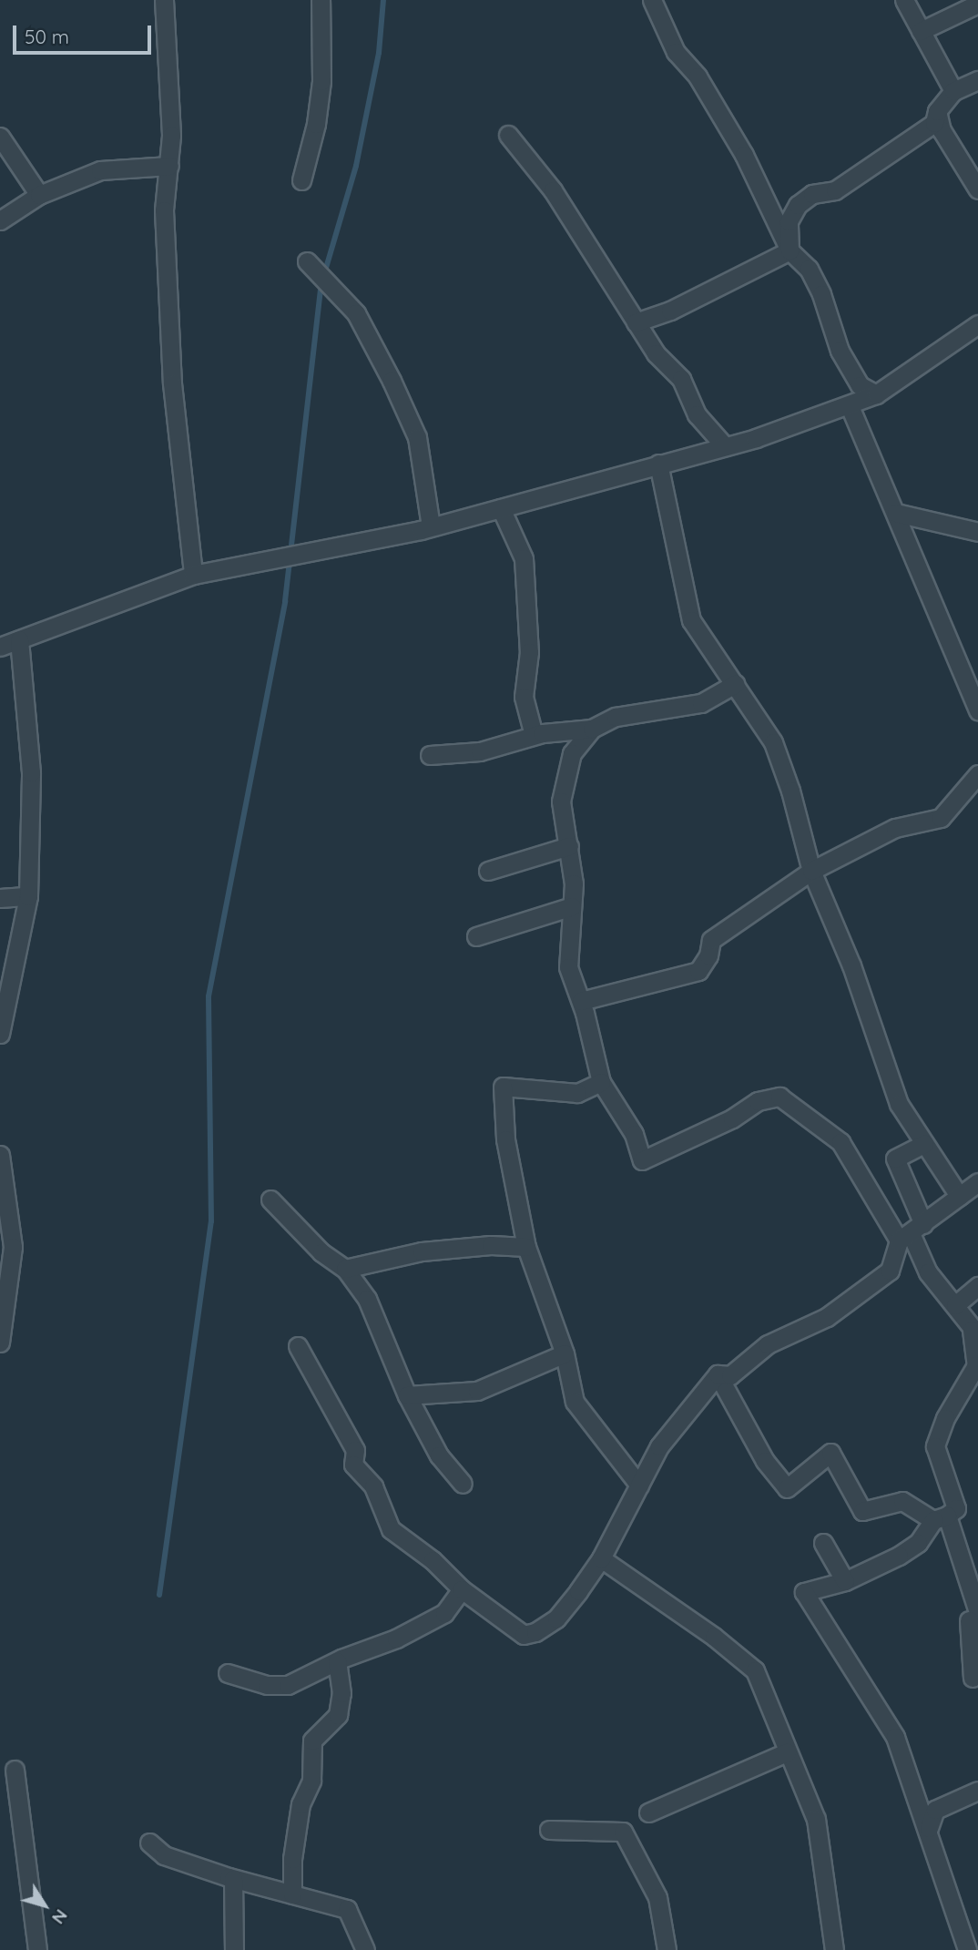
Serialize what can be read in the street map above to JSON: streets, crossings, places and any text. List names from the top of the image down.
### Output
{
  "scale_bar": "50 m",
  "north": "bottom right"
}
